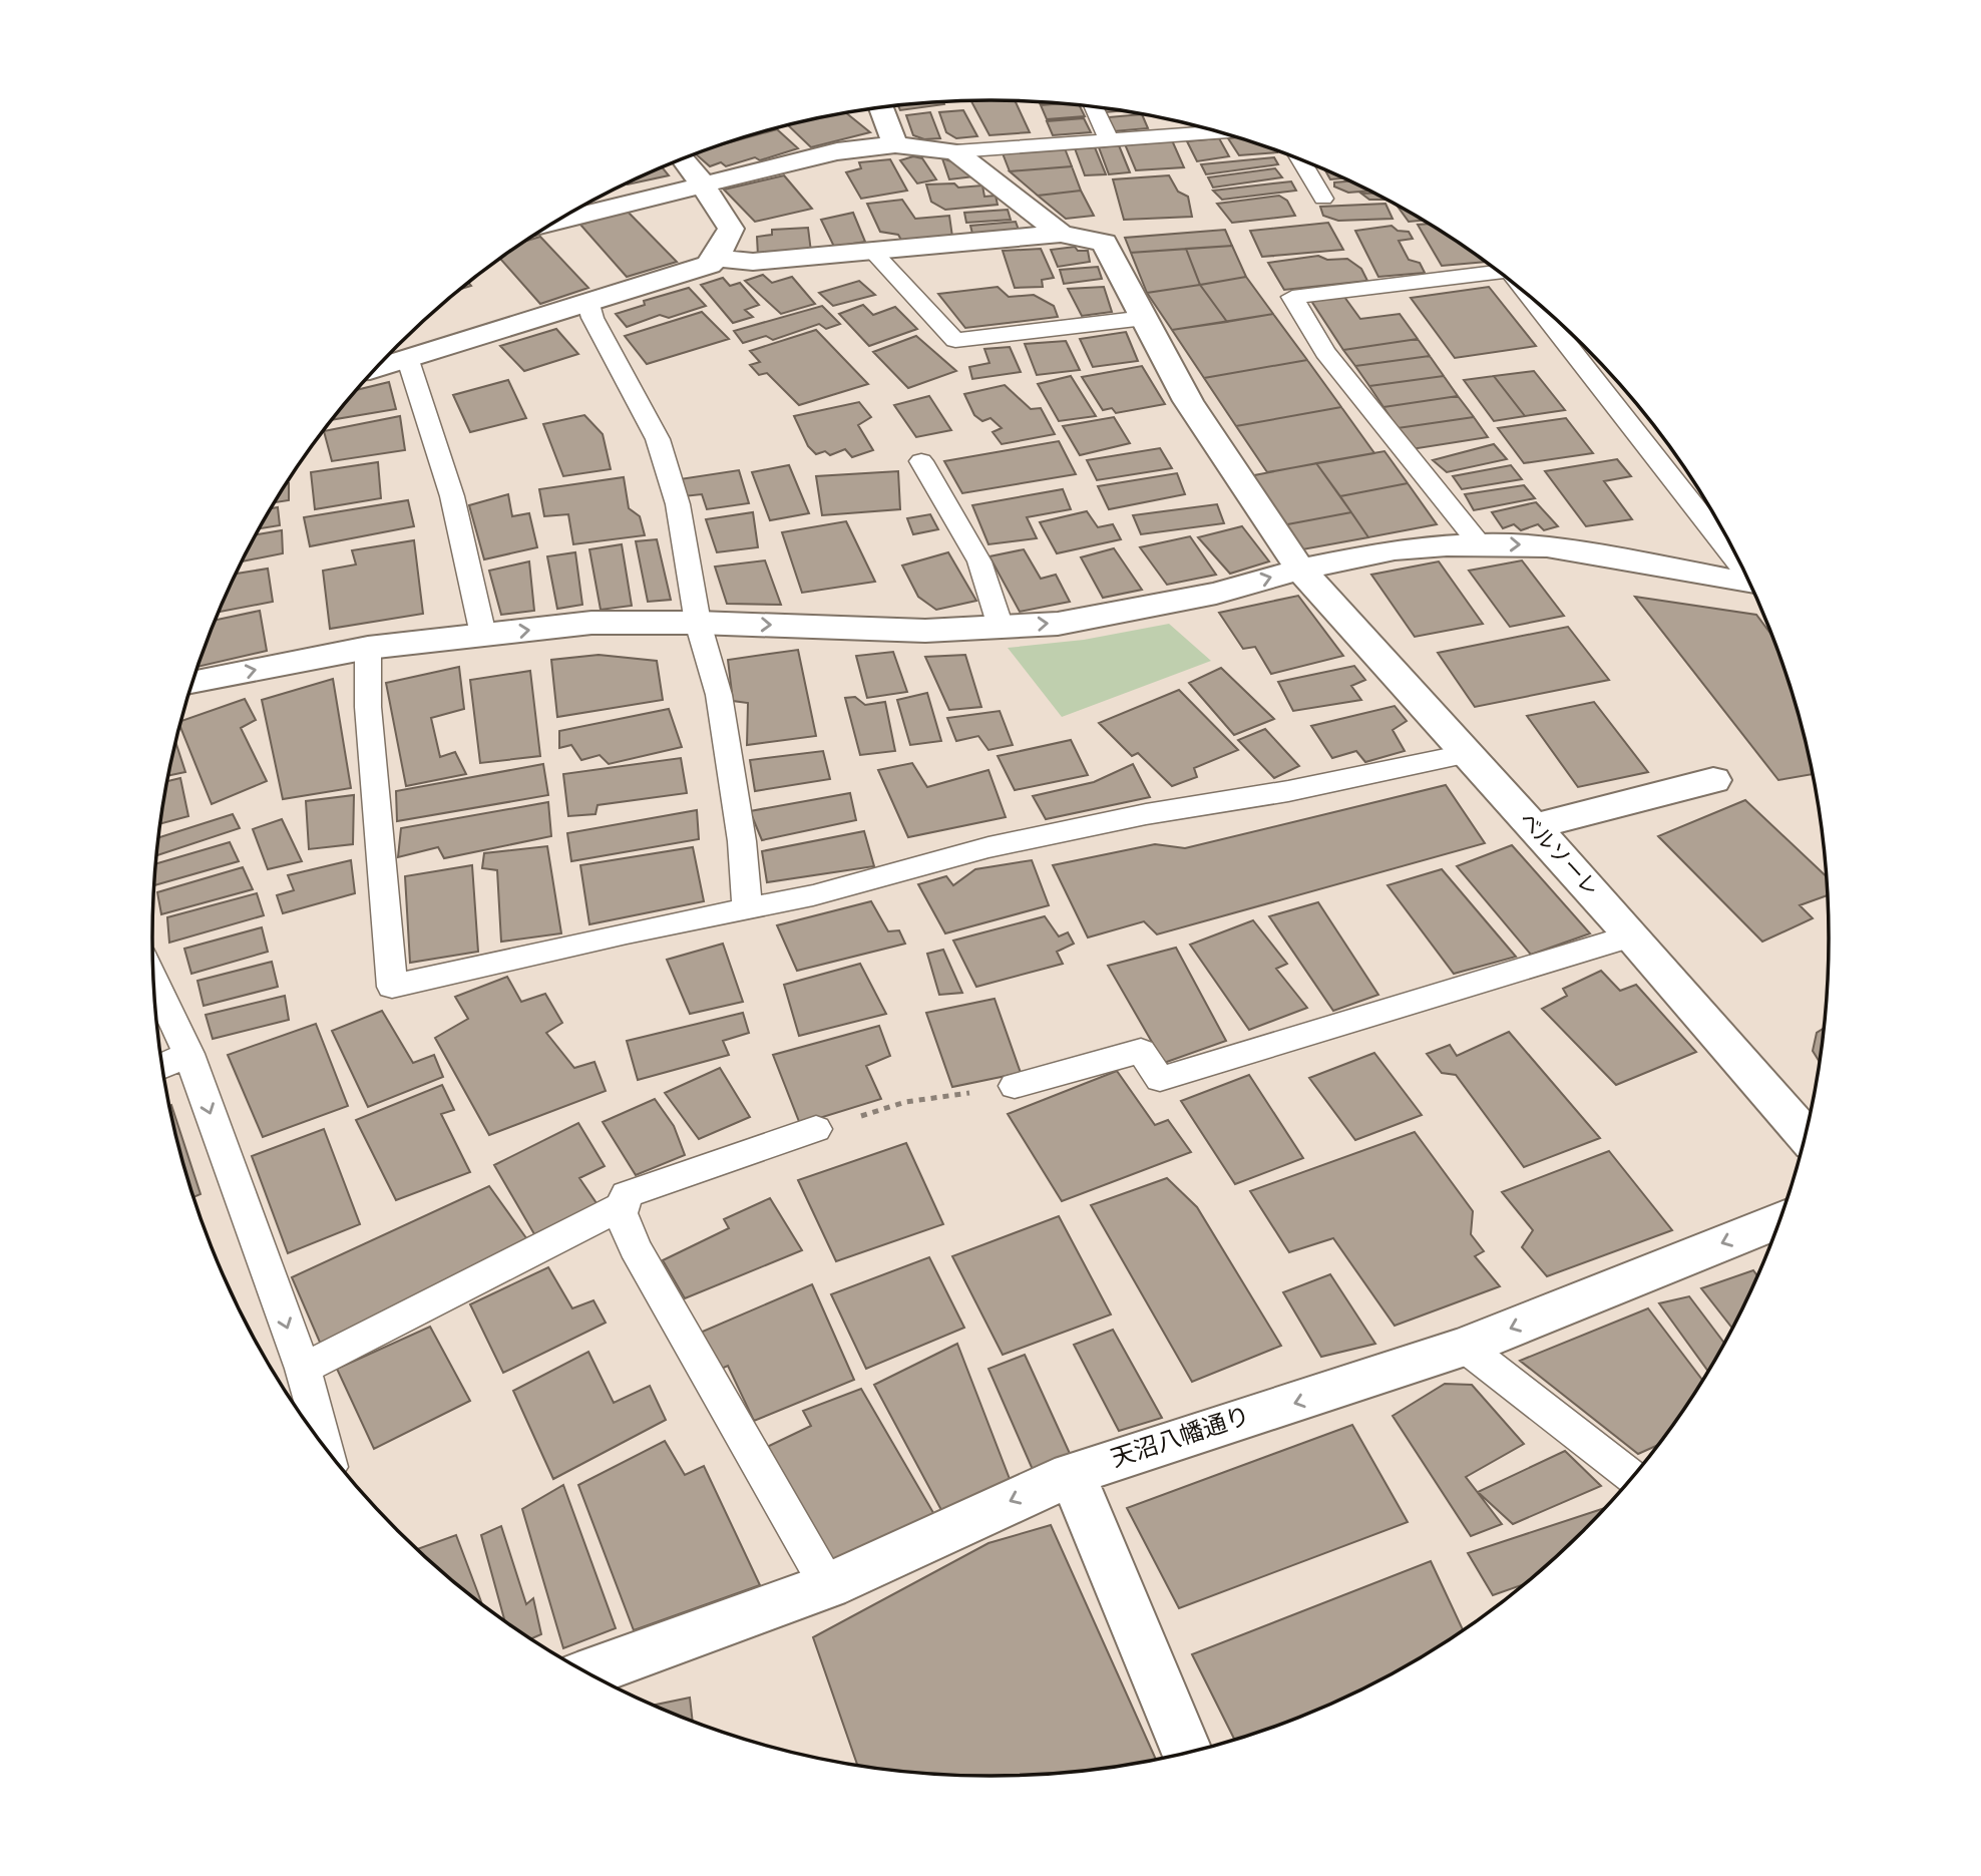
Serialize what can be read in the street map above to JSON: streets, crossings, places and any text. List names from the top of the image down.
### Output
{
  "streets": {
    "street": ["ベルソーレ", "天沼八幡通り"]
  },
  "one_way": ["天沼八幡通り"]
}
